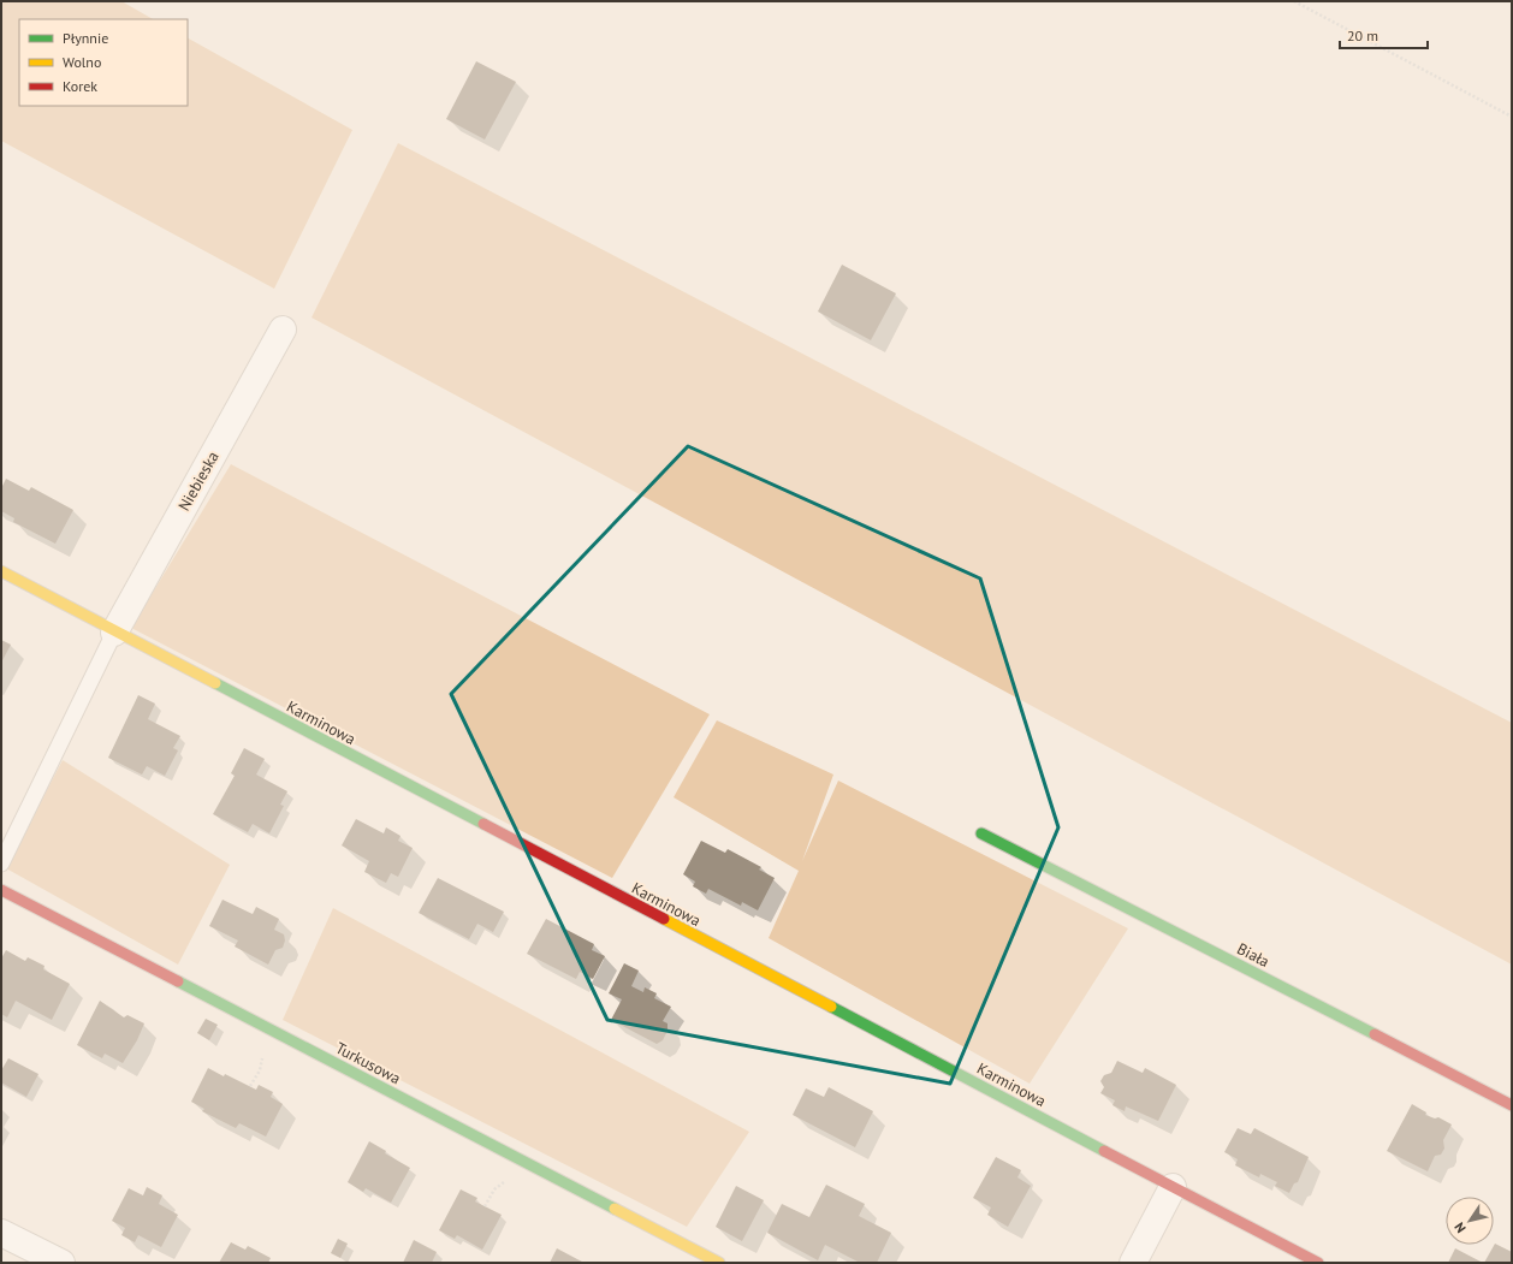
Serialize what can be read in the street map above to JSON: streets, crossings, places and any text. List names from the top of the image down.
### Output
{
  "streets": {
    "street": [
      "Niebieska",
      "Karminowa",
      "Biała",
      "Turkusowa"
    ]
  },
  "crossings": [
    ["Niebieska", "Karminowa"]
  ],
  "legend": ["Płynnie", "Wolno", "Korek"],
  "scale_bar": "20 m",
  "north": "bottom left"
}
